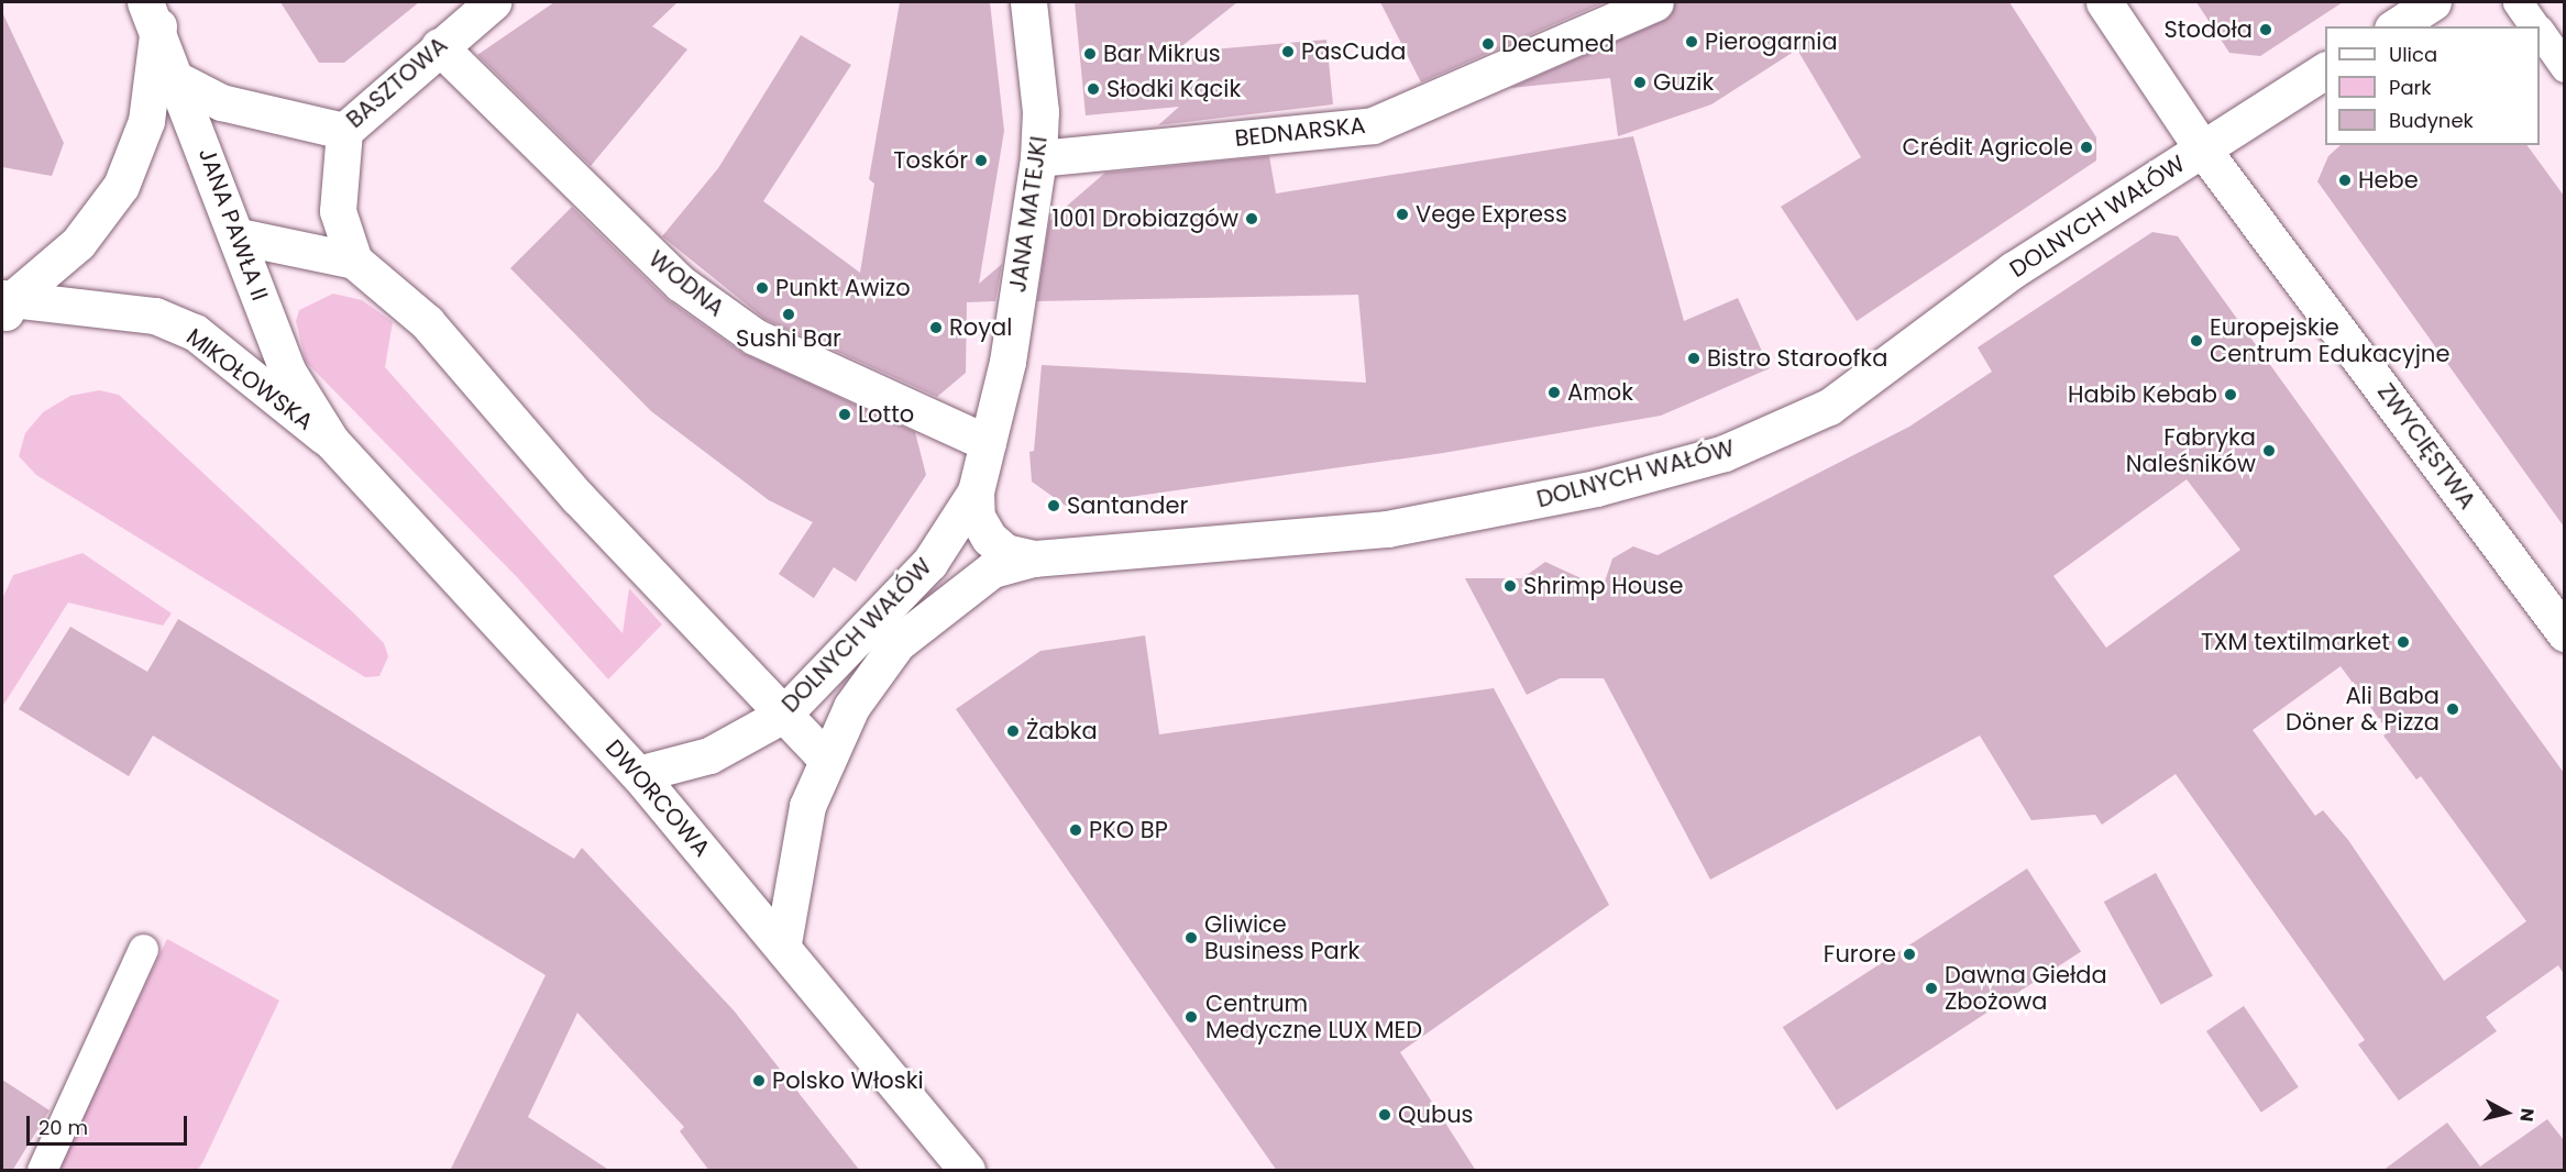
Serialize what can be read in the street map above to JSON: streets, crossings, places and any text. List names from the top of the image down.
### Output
{
  "streets": {
    "street": [
      "BASZTOWA",
      "BEDNARSKA",
      "JANA MATEJKI",
      "DOLNYCH WAŁÓW",
      "JANA PAWŁA II",
      "WODNA",
      "MIKOŁOWSKA",
      "ZWYCIĘSTWA",
      "DWORCOWA"
    ]
  },
  "crossings": [
    ["BASZTOWA", "JANA PAWŁA II"],
    ["BASZTOWA", "WODNA"],
    ["BEDNARSKA", "JANA MATEJKI"],
    ["JANA MATEJKI", "DOLNYCH WAŁÓW"],
    ["JANA MATEJKI", "WODNA"],
    ["DOLNYCH WAŁÓW", "ZWYCIĘSTWA"],
    ["DOLNYCH WAŁÓW", "DWORCOWA"],
    ["JANA PAWŁA II", "MIKOŁOWSKA"],
    ["JANA PAWŁA II", "DWORCOWA"],
    ["MIKOŁOWSKA", "DWORCOWA"]
  ],
  "places": [
    "Stodoła",
    "Pierogarnia",
    "Decumed",
    "PasCuda",
    "Bar Mikrus",
    "Guzik",
    "Słodki Kącik",
    "Crédit Agricole",
    "Toskór",
    "Hebe",
    "Vege Express",
    "1001 Drobiazgów",
    "Punkt Awizo",
    "Sushi Bar",
    "Royal",
    "Europejskie Centrum Edukacyjne",
    "Bistro Staroofka",
    "Amok",
    "Habib Kebab",
    "Lotto",
    "Fabryka Naleśników",
    "Santander",
    "Shrimp House",
    "TXM textilmarket",
    "Ali Baba Döner & Pizza",
    "Żabka",
    "PKO BP",
    "Gliwice Business Park",
    "Furore",
    "Dawna Giełda Zbożowa",
    "Centrum Medyczne LUX MED",
    "Polsko Włoski",
    "Qubus"
  ],
  "legend": ["Ulica", "Park", "Budynek"],
  "scale_bar": "20 m",
  "north": "right"
}
